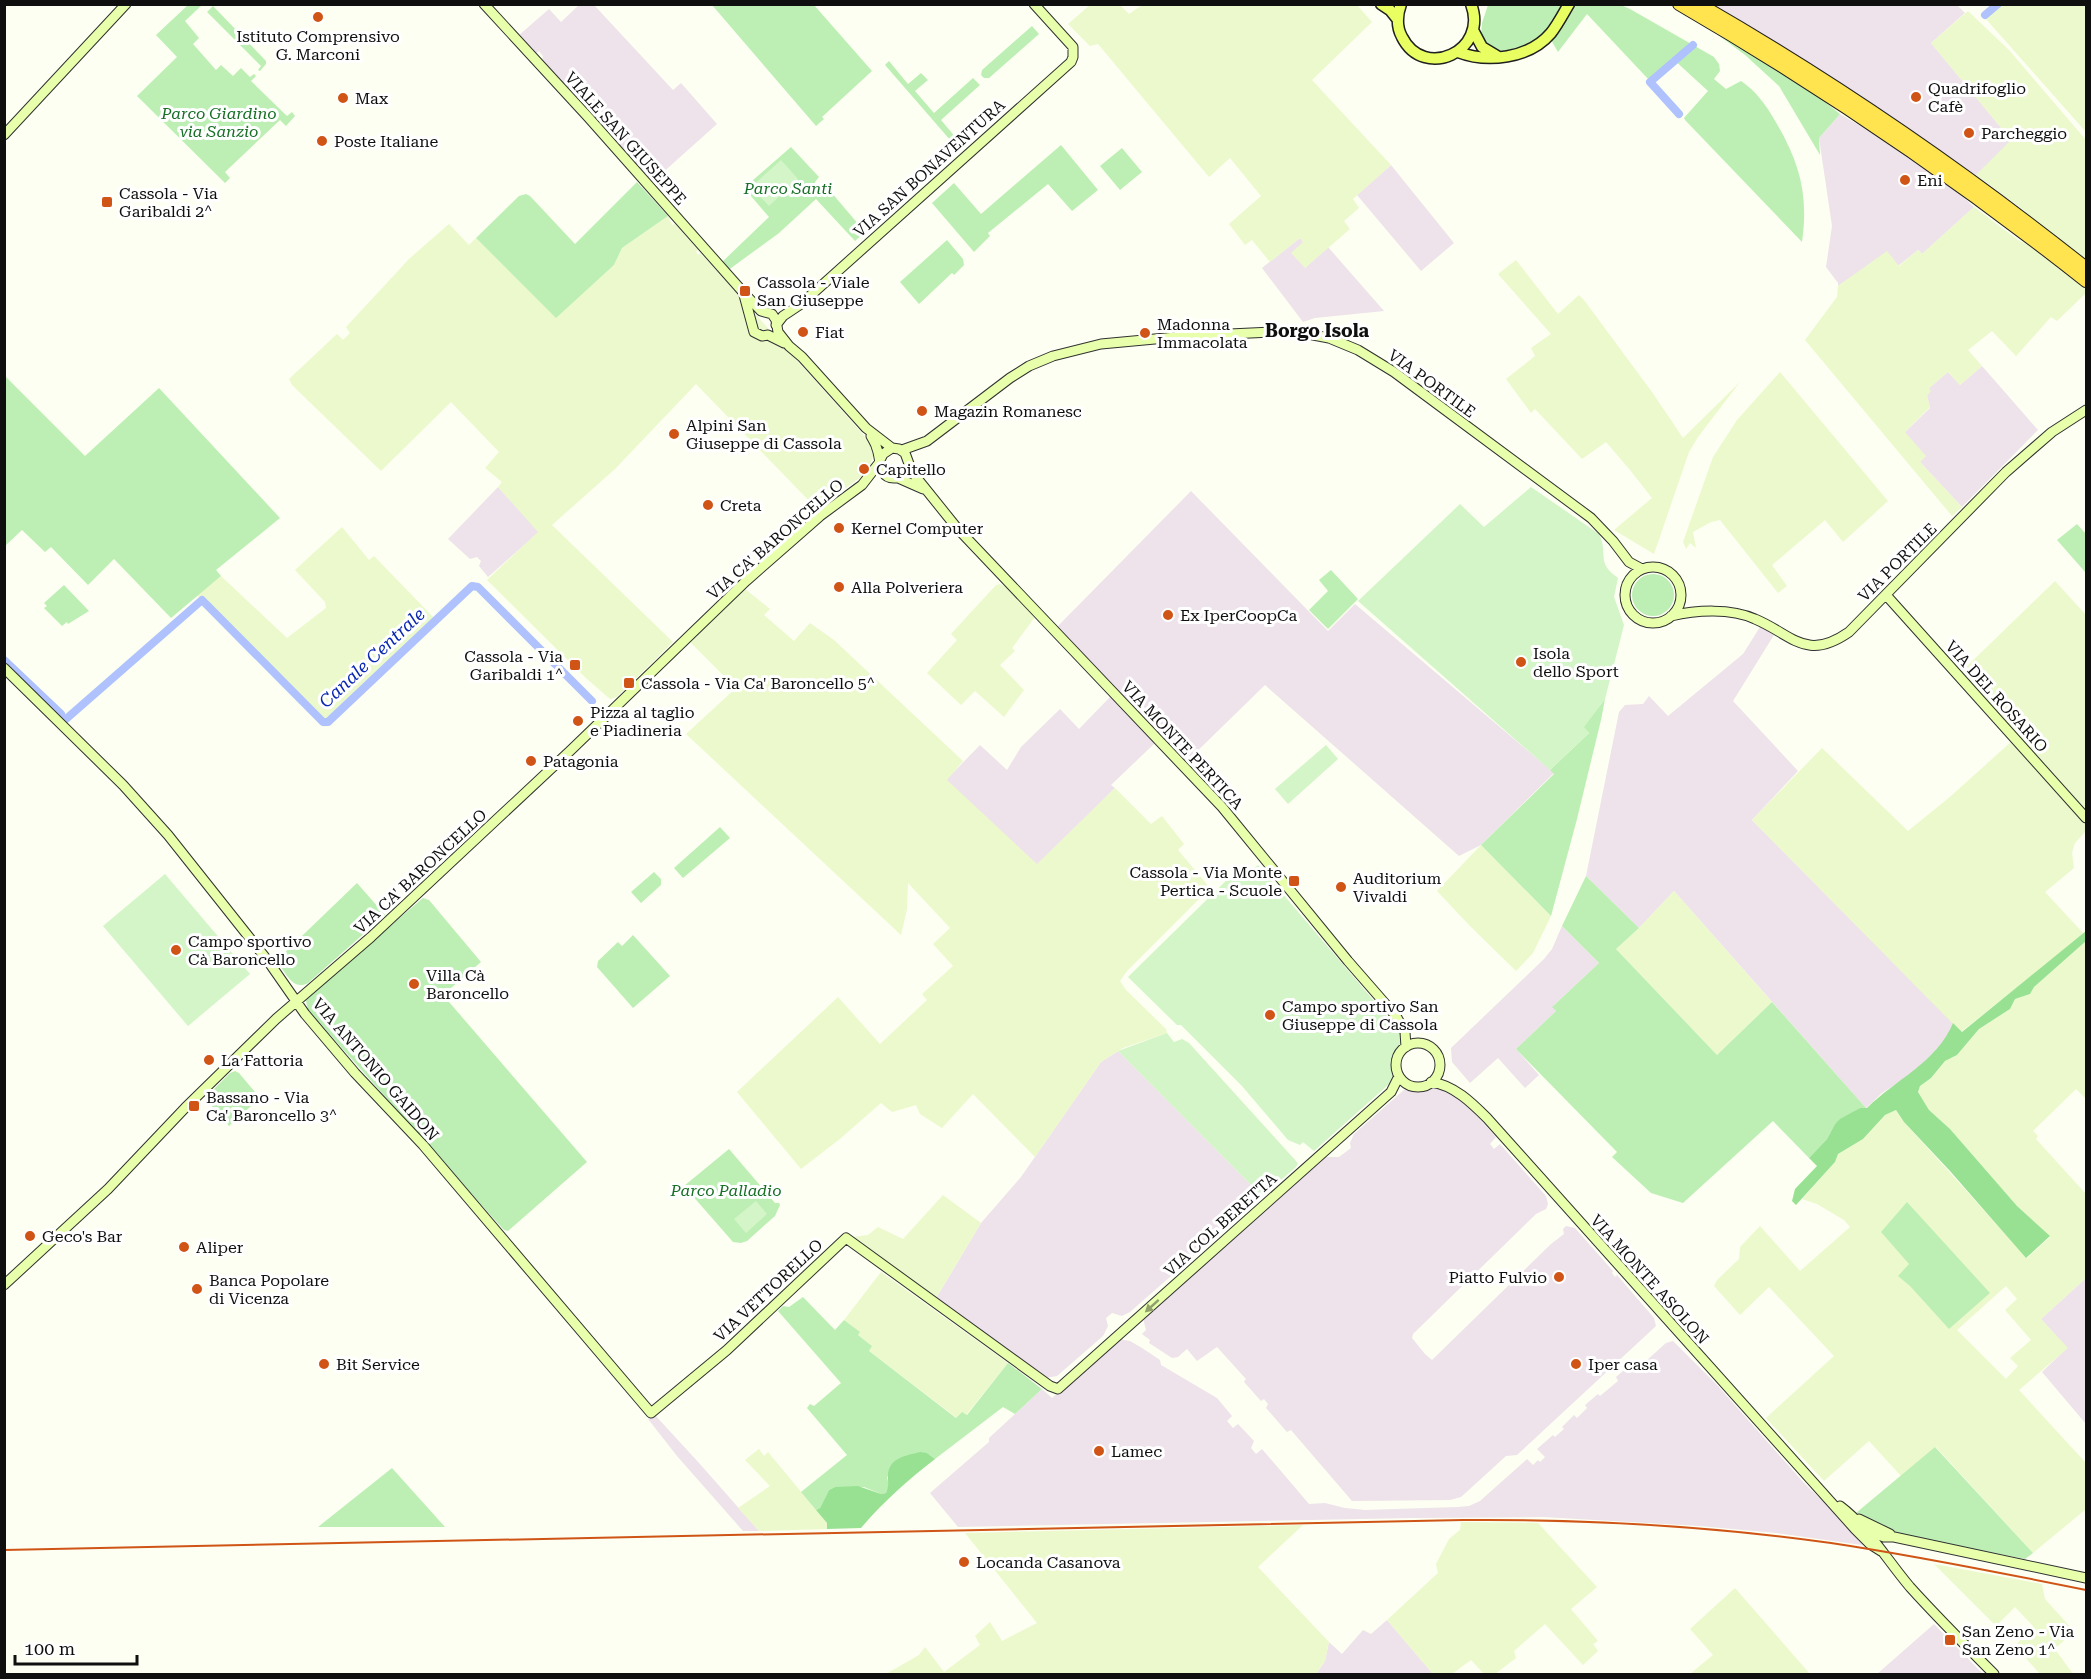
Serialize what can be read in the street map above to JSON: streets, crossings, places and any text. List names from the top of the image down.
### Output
{
  "streets": {
    "street": [
      "VIALE SAN GIUSEPPE",
      "VIA SAN BONAVENTURA",
      "VIA PORTILE",
      "VIA CA' BARONCELLO",
      "VIA DEL ROSARIO",
      "VIA MONTE PERTICA",
      "VIA ANTONIO GAIDON",
      "VIA COL BERETTA",
      "VIA MONTE ASOLON",
      "VIA VETTORELLO"
    ]
  },
  "crossings": [
    ["VIALE SAN GIUSEPPE", "VIA SAN BONAVENTURA"],
    ["VIALE SAN GIUSEPPE", "VIA PORTILE"],
    ["VIALE SAN GIUSEPPE", "VIA CA' BARONCELLO"],
    ["VIALE SAN GIUSEPPE", "VIA MONTE PERTICA"],
    ["VIA PORTILE", "VIA CA' BARONCELLO"],
    ["VIA PORTILE", "VIA DEL ROSARIO"],
    ["VIA PORTILE", "VIA MONTE PERTICA"],
    ["VIA CA' BARONCELLO", "VIA MONTE PERTICA"],
    ["VIA CA' BARONCELLO", "VIA ANTONIO GAIDON"],
    ["VIA MONTE PERTICA", "VIA COL BERETTA"],
    ["VIA MONTE PERTICA", "VIA MONTE ASOLON"],
    ["VIA ANTONIO GAIDON", "VIA VETTORELLO"],
    ["VIA COL BERETTA", "VIA MONTE ASOLON"],
    ["VIA COL BERETTA", "VIA VETTORELLO"]
  ],
  "one_way": ["VIA COL BERETTA"],
  "districts": ["Borgo Isola"],
  "water": ["Canale Centrale"],
  "parks": ["Parco Giardino via Sanzio", "Parco Santi", "Parco Palladio"],
  "places": {
    "other": [
      "Istituto Comprensivo G. Marconi",
      "Quadrifoglio Cafè",
      "Max",
      "Parcheggio",
      "Poste Italiane",
      "Eni",
      "Fiat",
      "Madonna Immacolata",
      "Magazin Romanesc",
      "Alpini San Giuseppe di Cassola",
      "Capitello",
      "Creta",
      "Kernel Computer",
      "Alla Polveriera",
      "Ex IperCoopCa",
      "Isola dello Sport",
      "Pizza al taglio e Piadineria",
      "Patagonia",
      "Auditorium Vivaldi",
      "Campo sportivo Cà Baroncello",
      "Villa Cà Baroncello",
      "Campo sportivo San Giuseppe di Cassola",
      "La Fattoria",
      "Geco's Bar",
      "Aliper",
      "Piatto Fulvio",
      "Banca Popolare di Vicenza",
      "Bit Service",
      "Iper casa",
      "Lamec",
      "Locanda Casanova"
    ],
    "transit": [
      "Cassola - Via Garibaldi 2^",
      "Cassola - Viale San Giuseppe",
      "Cassola - Via Garibaldi 1^",
      "Cassola - Via Ca' Baroncello 5^",
      "Cassola - Via Monte Pertica - Scuole",
      "Bassano - Via Ca' Baroncello 3^",
      "San Zeno - Via San Zeno 1^"
    ]
  },
  "scale_bar": "100 m"
}
